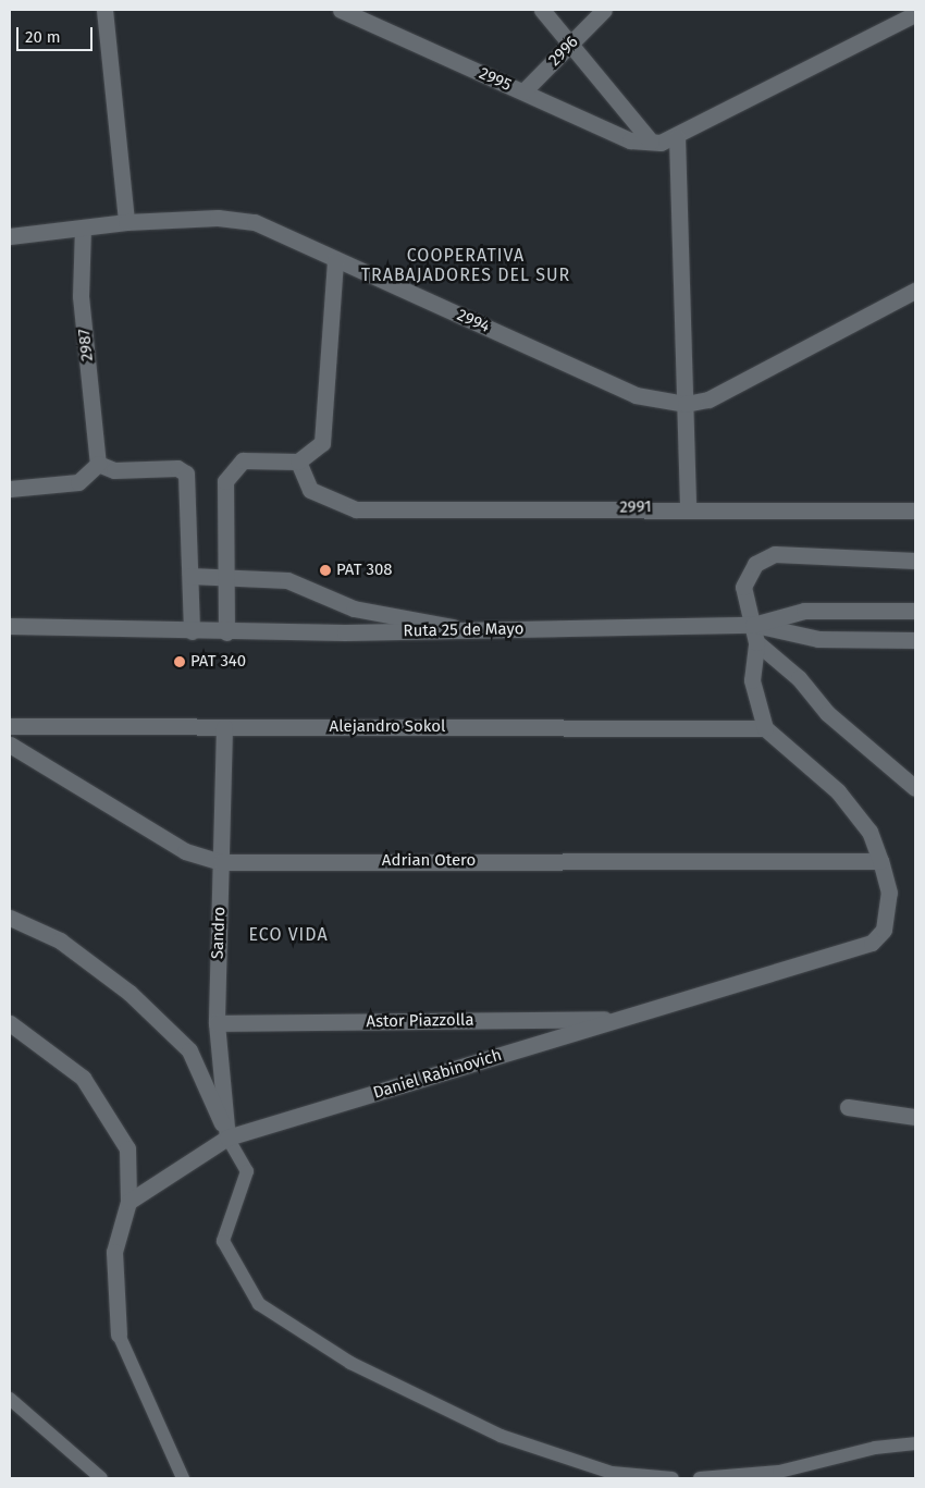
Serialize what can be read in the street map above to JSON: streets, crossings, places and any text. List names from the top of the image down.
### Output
{
  "streets": {
    "street": [
      "2996",
      "2995",
      "2994",
      "2987",
      "2991",
      "Ruta 25 de Mayo",
      "Alejandro Sokol",
      "Adrian Otero",
      "Sandro",
      "Astor Piazzolla",
      "Daniel Rabinovich"
    ]
  },
  "crossings": [
    ["2996", "2995"],
    ["2994", "2987"],
    ["Alejandro Sokol", "Sandro"],
    ["Adrian Otero", "Sandro"],
    ["Adrian Otero", "Daniel Rabinovich"],
    ["Sandro", "Astor Piazzolla"],
    ["Sandro", "Daniel Rabinovich"],
    ["Astor Piazzolla", "Daniel Rabinovich"]
  ],
  "districts": ["COOPERATIVA TRABAJADORES DEL SUR", "ECO VIDA"],
  "places": ["PAT 308", "PAT 340"],
  "scale_bar": "20 m"
}
